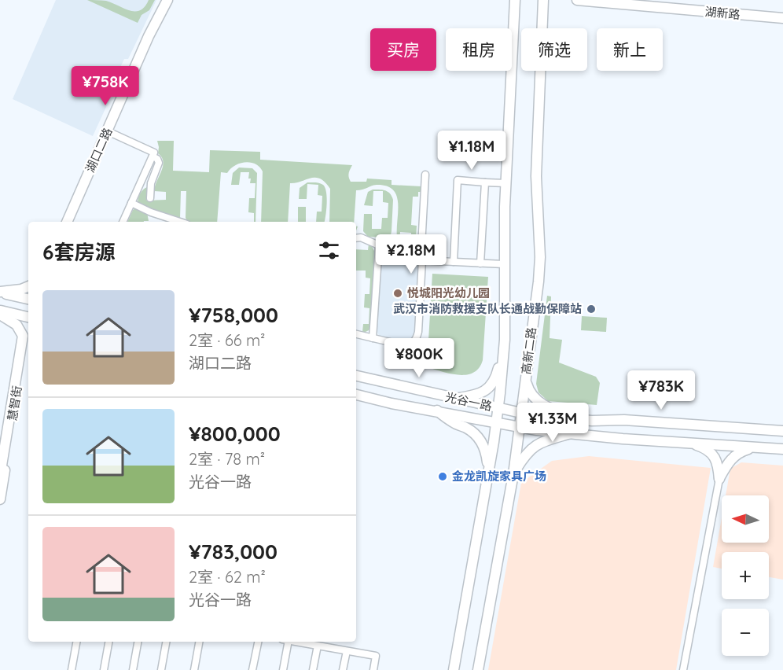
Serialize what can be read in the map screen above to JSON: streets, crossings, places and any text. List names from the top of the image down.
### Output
{
  "streets": {
    "main road": [
      "湖新路",
      "湖口二路",
      "高新二路",
      "光谷一路",
      "慧智街"
    ]
  },
  "crossings": [
    ["高新二路", "光谷一路"]
  ],
  "places": ["悦城阳光幼儿园", "武汉市消防救援支队长通战勤保障站", "金龙凯旋家具广场"],
  "north": "left",
  "page": {
    "chip": [
      "买房",
      "租房",
      "筛选",
      "新上"
    ],
    "price": [
      "¥758K",
      "¥1.18M",
      "¥2.18M",
      "¥800K",
      "¥783K",
      "¥1.33M"
    ],
    "heading": "6套房源",
    "list": [
      {
        "name": "¥758,000",
        "note": "2室 · 66 m² · 湖口二路"
      },
      {
        "name": "¥800,000",
        "note": "2室 · 78 m² · 光谷一路"
      },
      {
        "name": "¥783,000",
        "note": "2室 · 62 m² · 光谷一路"
      }
    ],
    "map_buttons": ["+", "−"]
  }
}
